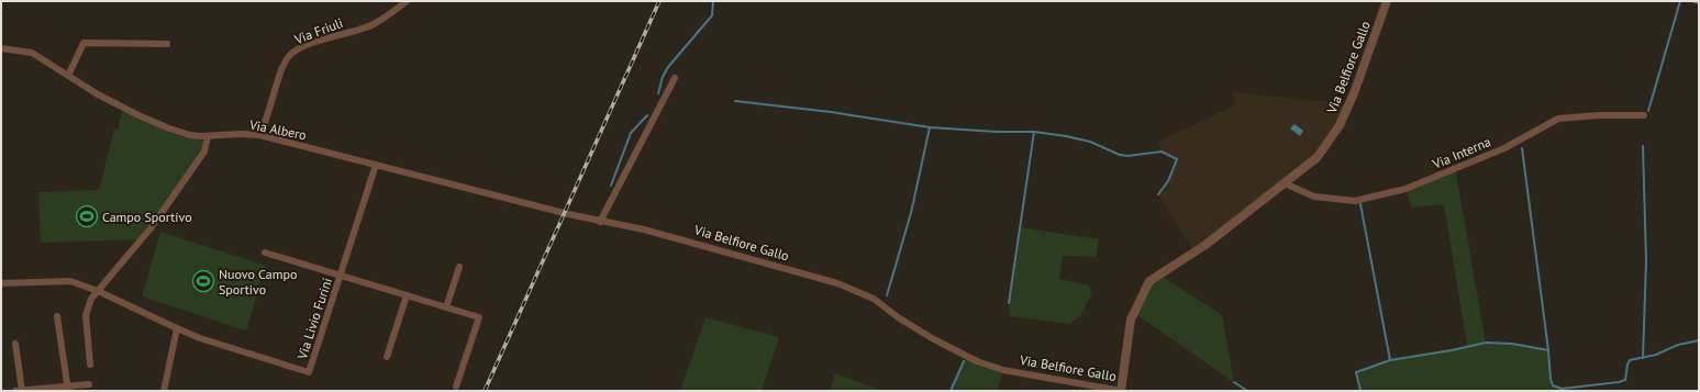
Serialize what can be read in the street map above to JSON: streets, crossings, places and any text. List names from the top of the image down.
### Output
{
  "streets": {
    "street": [
      "Via Friuli",
      "Via Belfiore Gallo",
      "Via Albero",
      "Via Interna",
      "Via Livio Furini"
    ]
  },
  "crossings": [
    ["Via Friuli", "Via Albero"],
    ["Via Belfiore Gallo", "Via Albero"],
    ["Via Belfiore Gallo", "Via Interna"],
    ["Via Albero", "Via Livio Furini"]
  ],
  "places": {
    "sports": ["Campo Sportivo", "Nuovo Campo Sportivo"]
  }
}
